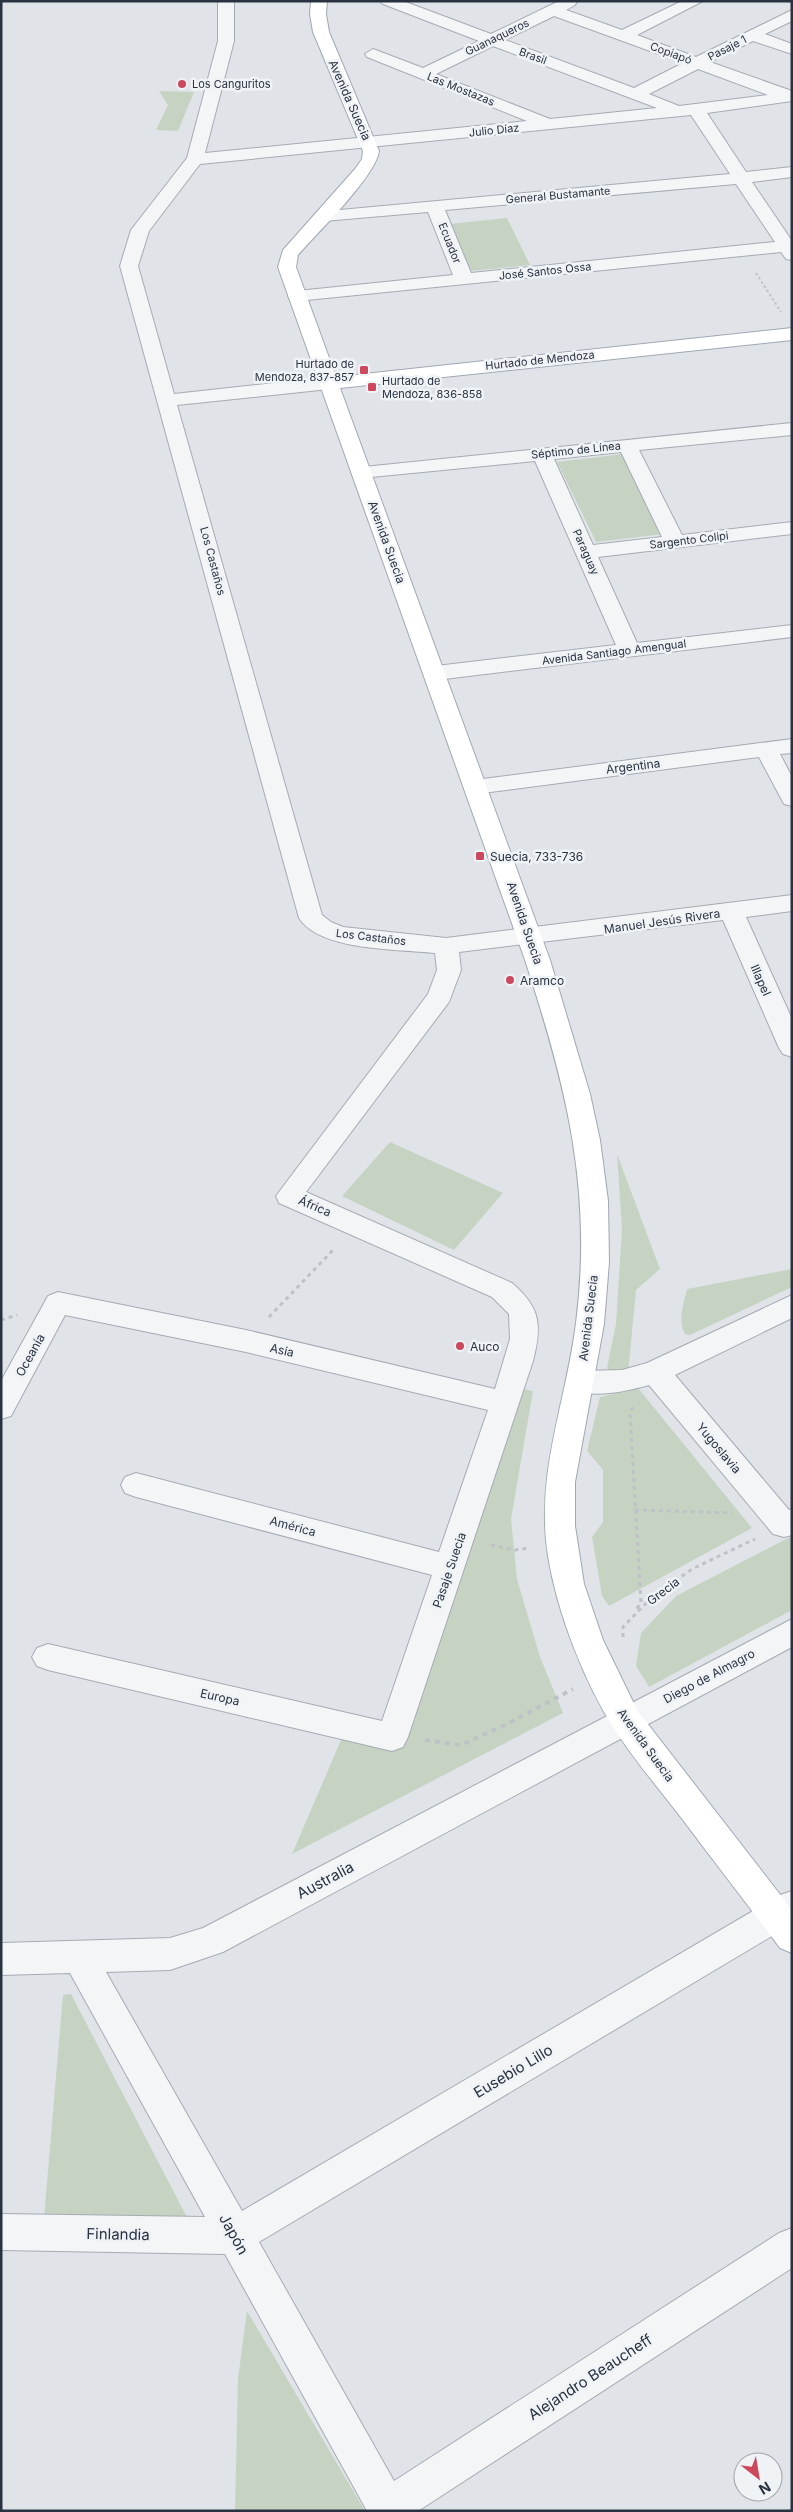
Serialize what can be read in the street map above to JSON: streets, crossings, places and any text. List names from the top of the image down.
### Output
{
  "streets": {
    "main road": ["Avenida Suecia", "Hurtado de Mendoza"],
    "street": [
      "Guanaqueros",
      "Pasaje 1",
      "Copiapó",
      "Brasil",
      "Las Mostazas",
      "Julio Díaz",
      "General Bustamante",
      "Ecuador",
      "José Santos Ossa",
      "Séptimo de Línea",
      "Sargento Colipi",
      "Paraguay",
      "Los Castaños",
      "Avenida Santiago Amengual",
      "Argentina",
      "Manuel Jesús Rivera",
      "Illapel",
      "África",
      "Asia",
      "Oceanía",
      "Yugoslavia",
      "América",
      "Pasaje Suecia",
      "Diego de Almagro",
      "Europa",
      "Australia",
      "Eusebio Lillo",
      "Finlandia",
      "Japón",
      "Alejandro Beaucheff"
    ],
    "path": ["Grecia"]
  },
  "crossings": [
    ["Guanaqueros", "Copiapó"],
    ["Guanaqueros", "Brasil"],
    ["Guanaqueros", "Las Mostazas"],
    ["Pasaje 1", "Copiapó"],
    ["Pasaje 1", "Brasil"],
    ["Copiapó", "Julio Díaz"],
    ["Brasil", "Julio Díaz"],
    ["Las Mostazas", "Julio Díaz"],
    ["Avenida Suecia", "Julio Díaz"],
    ["Avenida Suecia", "General Bustamante"],
    ["Avenida Suecia", "José Santos Ossa"],
    ["Avenida Suecia", "Hurtado de Mendoza"],
    ["Avenida Suecia", "Séptimo de Línea"],
    ["Avenida Suecia", "Los Castaños"],
    ["Avenida Suecia", "Avenida Santiago Amengual"],
    ["Avenida Suecia", "Argentina"],
    ["Avenida Suecia", "Manuel Jesús Rivera"],
    ["Avenida Suecia", "Diego de Almagro"],
    ["Avenida Suecia", "Australia"],
    ["Avenida Suecia", "Eusebio Lillo"],
    ["Julio Díaz", "Los Castaños"],
    ["General Bustamante", "Ecuador"],
    ["Ecuador", "José Santos Ossa"],
    ["Hurtado de Mendoza", "Los Castaños"],
    ["Séptimo de Línea", "Paraguay"],
    ["Sargento Colipi", "Paraguay"],
    ["Paraguay", "Avenida Santiago Amengual"],
    ["Los Castaños", "Manuel Jesús Rivera"],
    ["Los Castaños", "África"],
    ["Manuel Jesús Rivera", "Illapel"],
    ["África", "Asia"],
    ["África", "Pasaje Suecia"],
    ["Asia", "Oceanía"],
    ["Asia", "Pasaje Suecia"],
    ["Yugoslavia", "Grecia"],
    ["América", "Pasaje Suecia"],
    ["Pasaje Suecia", "Europa"],
    ["Diego de Almagro", "Australia"],
    ["Australia", "Japón"],
    ["Eusebio Lillo", "Finlandia"],
    ["Eusebio Lillo", "Japón"],
    ["Finlandia", "Japón"],
    ["Japón", "Alejandro Beaucheff"]
  ],
  "places": {
    "other": ["Los Canguritos", "Aramco", "Auco"],
    "transit": ["Hurtado de Mendoza, 837-857", "Hurtado de Mendoza, 836-858", "Suecia, 733-736"]
  },
  "north": "bottom right"
}
